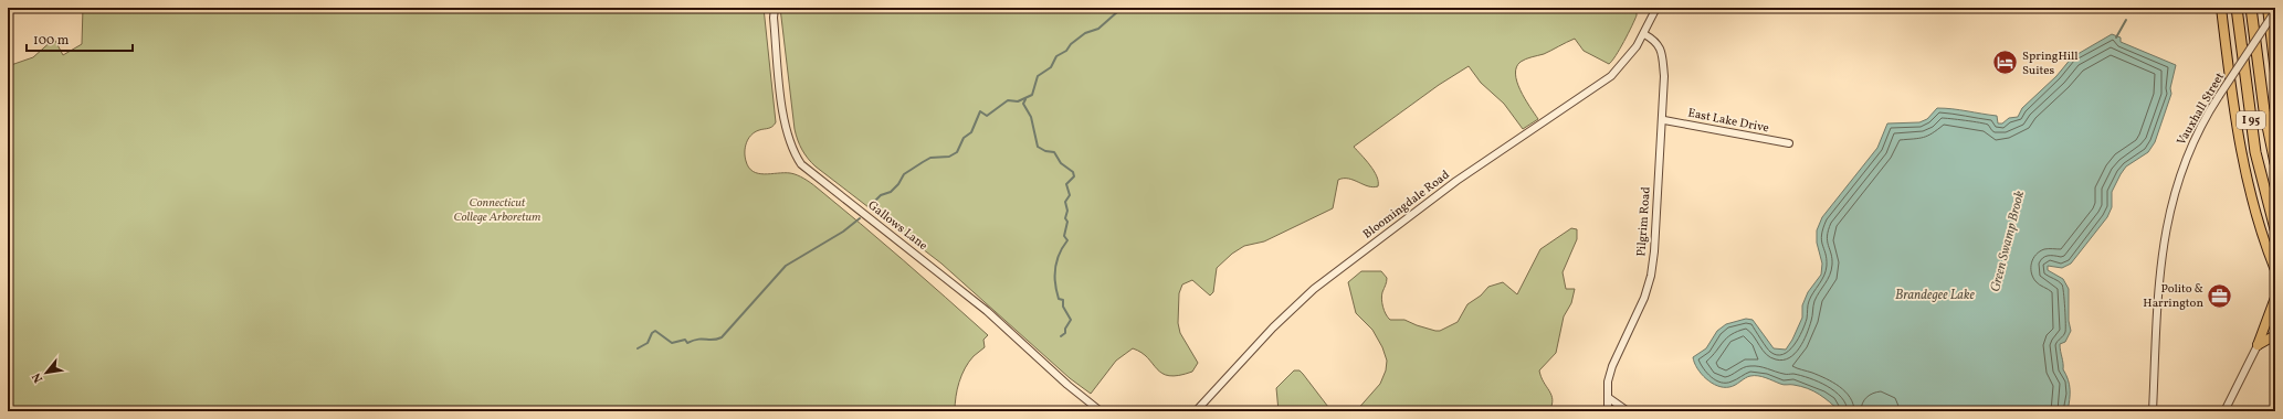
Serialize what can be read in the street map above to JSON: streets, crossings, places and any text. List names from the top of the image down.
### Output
{
  "streets": {
    "highway": ["I 95"],
    "street": [
      "Vauxhall Street",
      "East Lake Drive",
      "Bloomingdale Road",
      "Pilgrim Road",
      "Gallows Lane"
    ]
  },
  "crossings": [
    ["East Lake Drive", "Pilgrim Road"],
    ["Bloomingdale Road", "Pilgrim Road"]
  ],
  "water": ["Green Swamp Brook", "Brandegee Lake"],
  "parks": ["Connecticut College Arboretum"],
  "places": {
    "hotel": ["SpringHill Suites"],
    "office": ["Polito & Harrington"]
  },
  "scale_bar": "100 m",
  "north": "bottom left"
}
